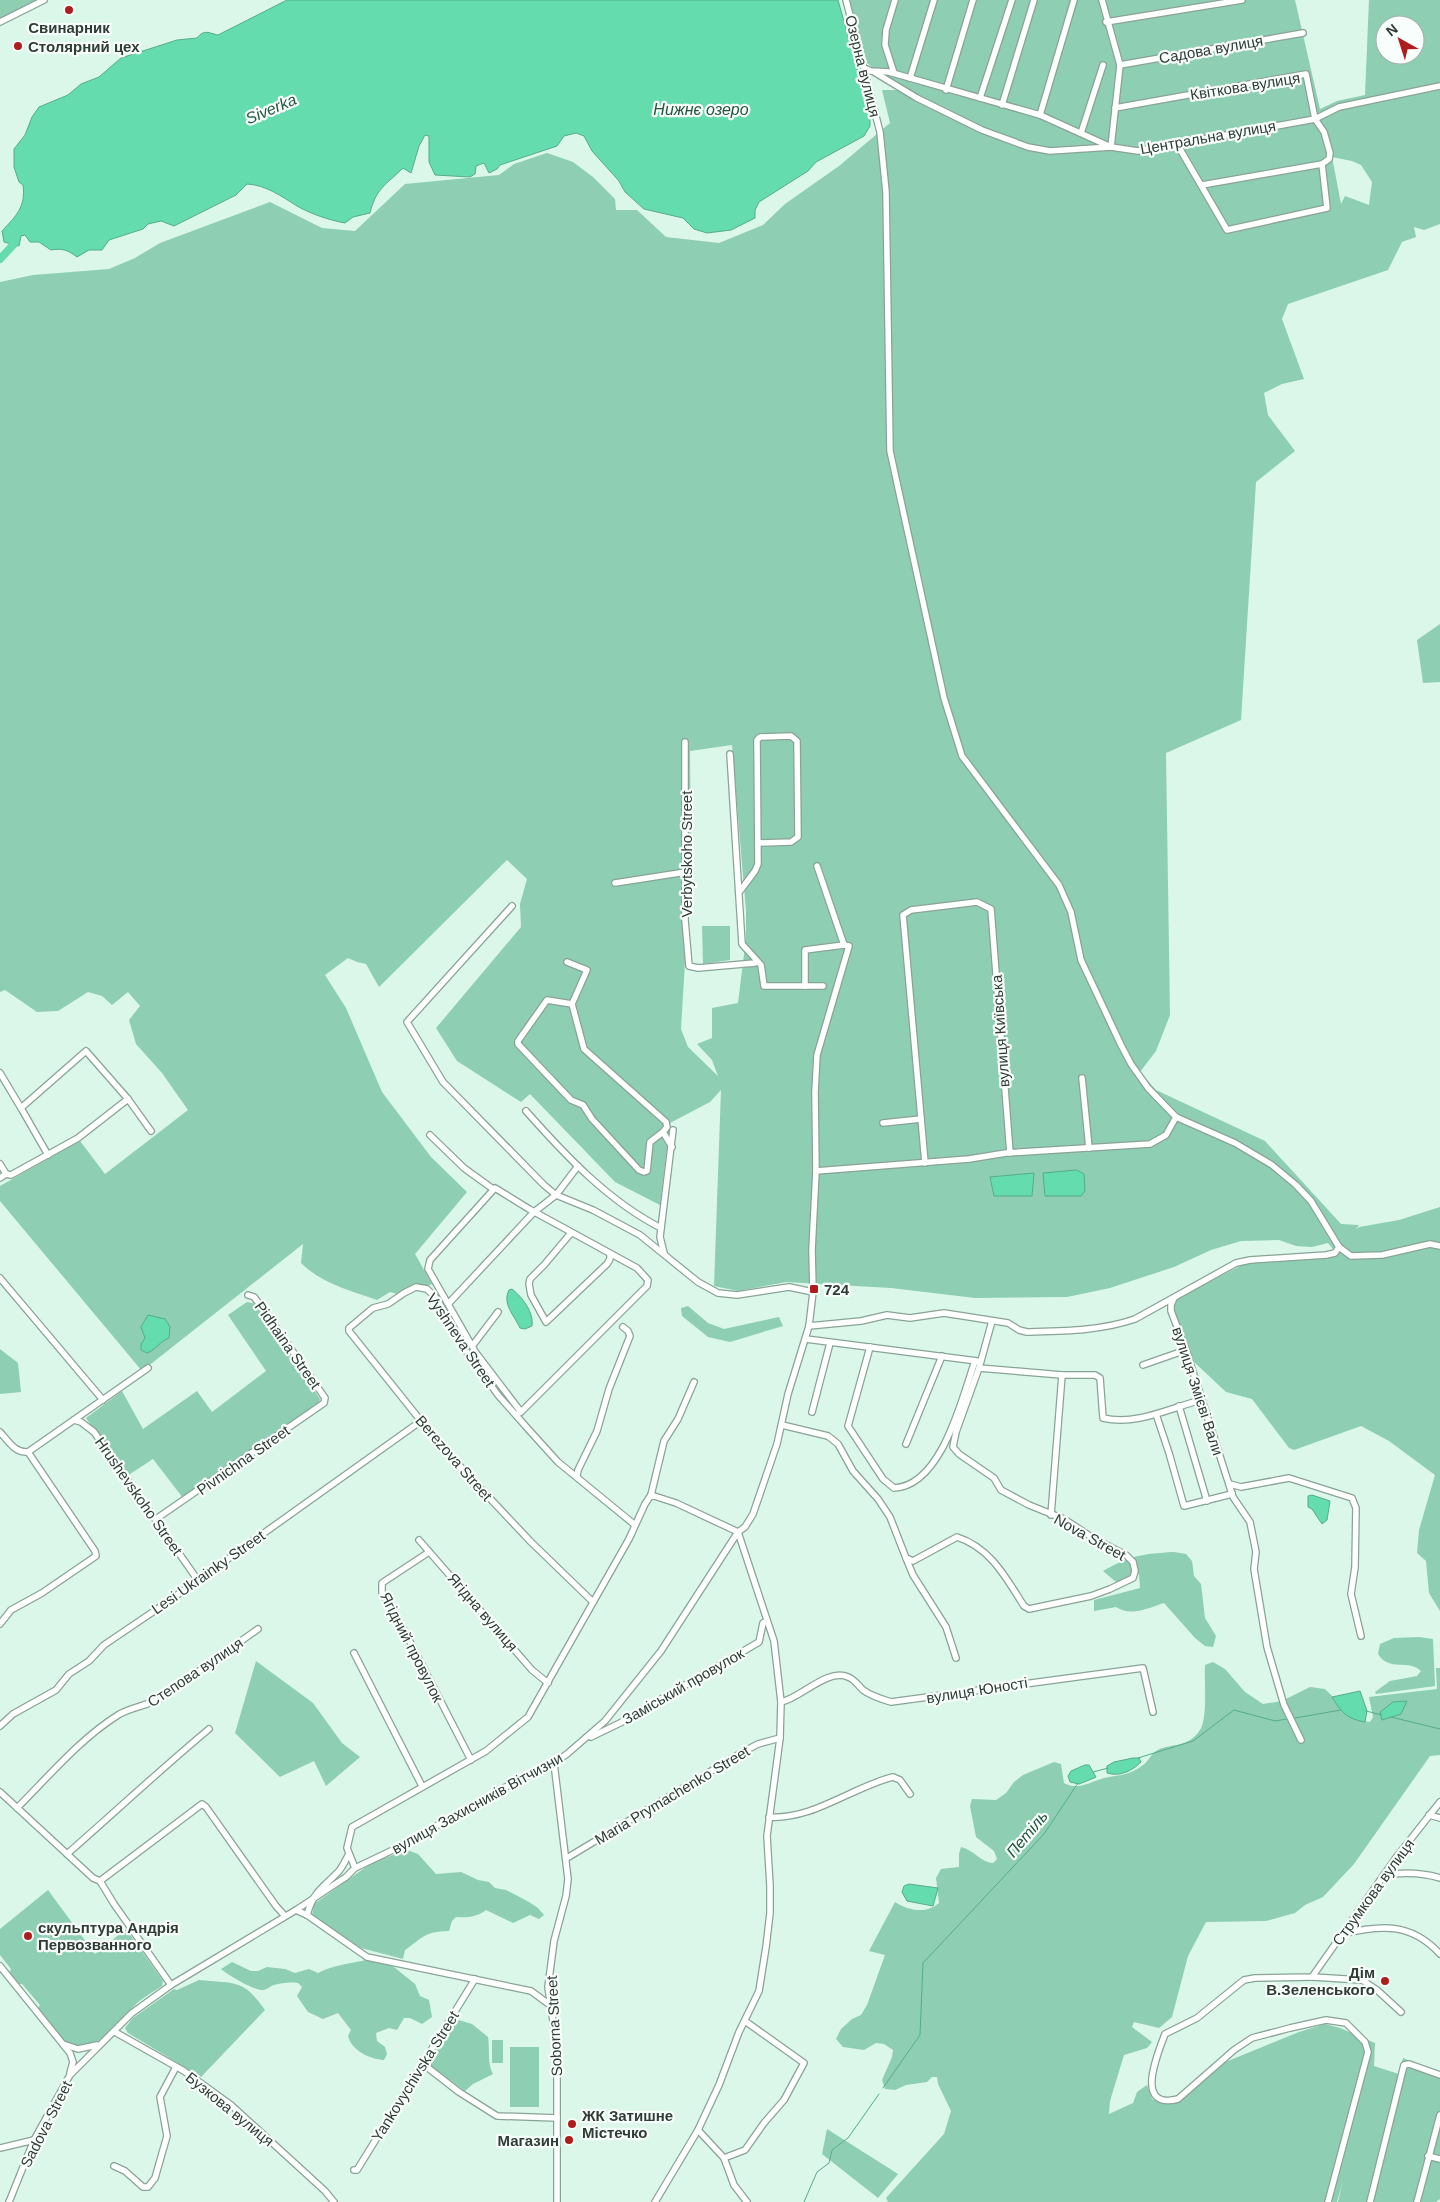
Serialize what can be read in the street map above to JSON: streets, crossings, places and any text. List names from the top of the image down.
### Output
{
  "streets": {
    "street": [
      "Садова вулиця",
      "Озерна вулиця",
      "Квіткова вулиця",
      "Центральна вулиця",
      "Verbytskoho Street",
      "вулиця Київська",
      "Vyshneva Street",
      "Pidhaina Street",
      "вулиця Змієві Вали",
      "Berezova Street",
      "Pivnichna Street",
      "Hrushevskoho Street",
      "Nova Street",
      "Lesi Ukrainky Street",
      "Ягідна вулиця",
      "Ягідний провулок",
      "Степова вулиця",
      "Заміський провулок",
      "вулиця Юності",
      "Maria Prymachenko Street",
      "вулиця Захисників Вітчизни",
      "Струмкова вулиця",
      "Soborna Street",
      "Yankovychivska Street",
      "Бузкова вулиця",
      "Sadova Street"
    ]
  },
  "crossings": [
    ["Озерна вулиця", "Центральна вулиця"],
    ["Квіткова вулиця", "Центральна вулиця"],
    ["Vyshneva Street", "Berezova Street"],
    ["Pidhaina Street", "Pivnichna Street"],
    ["Berezova Street", "Lesi Ukrainky Street"],
    ["Pivnichna Street", "Hrushevskoho Street"],
    ["Hrushevskoho Street", "Lesi Ukrainky Street"],
    ["Ягідна вулиця", "Ягідний провулок"],
    ["Заміський провулок", "вулиця Захисників Вітчизни"],
    ["Maria Prymachenko Street", "Soborna Street"],
    ["вулиця Захисників Вітчизни", "Soborna Street"],
    ["вулиця Захисників Вітчизни", "Sadova Street"],
    ["Бузкова вулиця", "Sadova Street"]
  ],
  "water": ["Siverka", "Нижнє озеро", "Петіль"],
  "places": {
    "other": [
      "Свинарник",
      "Столярний цех",
      "скульптура Андрія Первозванного",
      "Дім В.Зеленського",
      "ЖК Затишне Містечко",
      "Магазин"
    ],
    "transit": ["724"]
  },
  "north": "top left"
}
